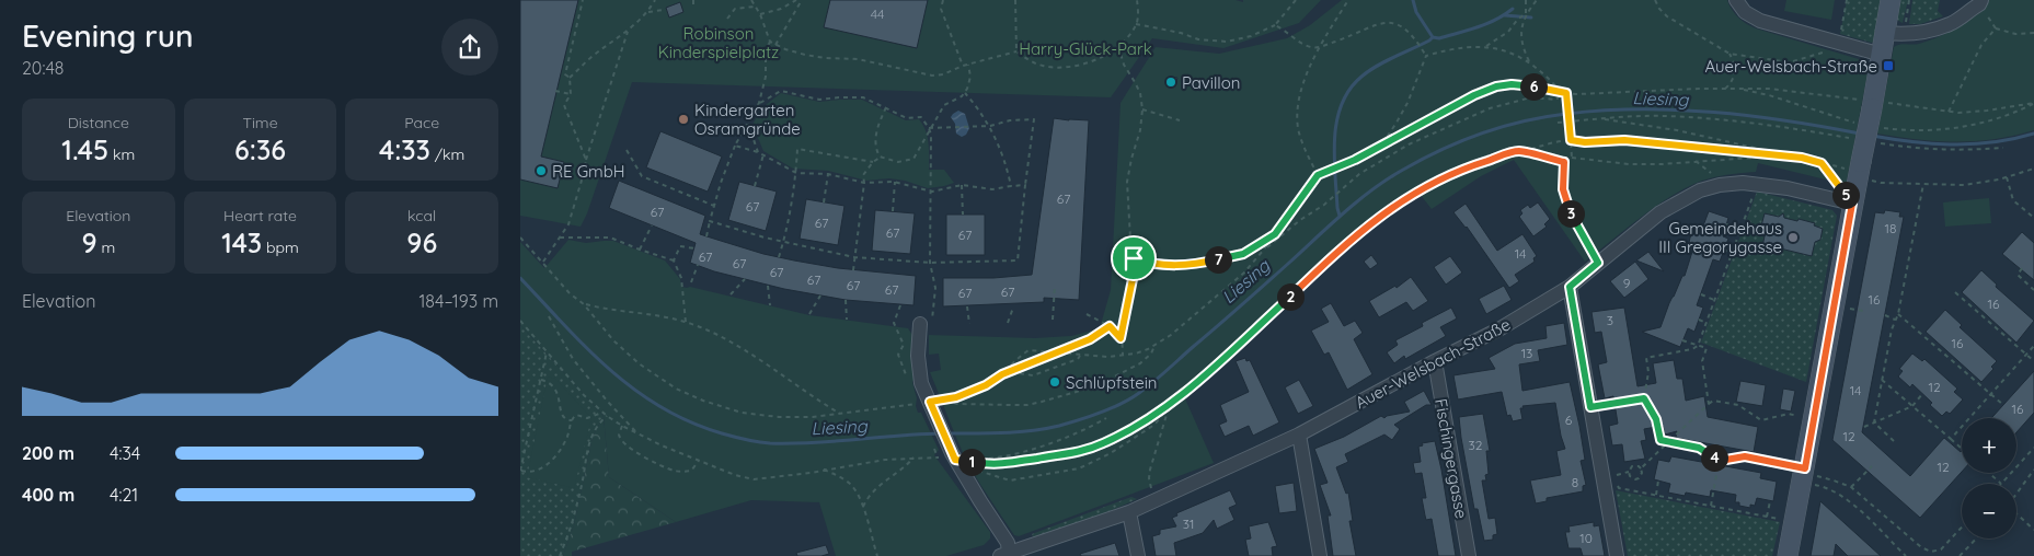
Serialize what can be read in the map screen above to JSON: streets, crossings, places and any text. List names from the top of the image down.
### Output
{
  "streets": {
    "street": ["Auer-Welsbach-Straße", "Fischingergasse"]
  },
  "crossings": [
    ["Auer-Welsbach-Straße", "Fischingergasse"]
  ],
  "water": ["Liesing"],
  "parks": ["Robinson Kinderspielplatz", "Harry-Glück-Park"],
  "places": {
    "transit": ["Auer-Welsbach-Straße"],
    "other": [
      "Pavillon",
      "Kindergarten Osramgründe",
      "RE GmbH",
      "Gemeindehaus III Gregorygasse",
      "Schlüpfstein"
    ]
  },
  "house_numbers": [
    "44",
    "67",
    "67",
    "67",
    "67",
    "18",
    "67",
    "67",
    "14",
    "67",
    "67",
    "67",
    "67",
    "9",
    "67",
    "67",
    "67",
    "67",
    "16",
    "16",
    "3",
    "16",
    "13",
    "12",
    "14",
    "16",
    "6",
    "12",
    "32",
    "12",
    "8",
    "31",
    "10"
  ],
  "page": {
    "heading": ["Evening run", "20:48"],
    "pins": [
      "6",
      "5",
      "3",
      "7",
      "2",
      "4",
      "1"
    ],
    "stats": [
      ["Distance", "1.45 km"],
      ["Time", "6:36"],
      ["Pace", "4:33 /km"],
      ["Elevation", "9 m"],
      ["Heart rate", "143 bpm"],
      ["kcal", "96"]
    ],
    "chart": ["Elevation", "184–193 m"],
    "map_buttons": ["+", "−"],
    "list": [
      {
        "name": "200 m",
        "note": "4:34"
      },
      {
        "name": "400 m",
        "note": "4:21"
      }
    ]
  }
}
